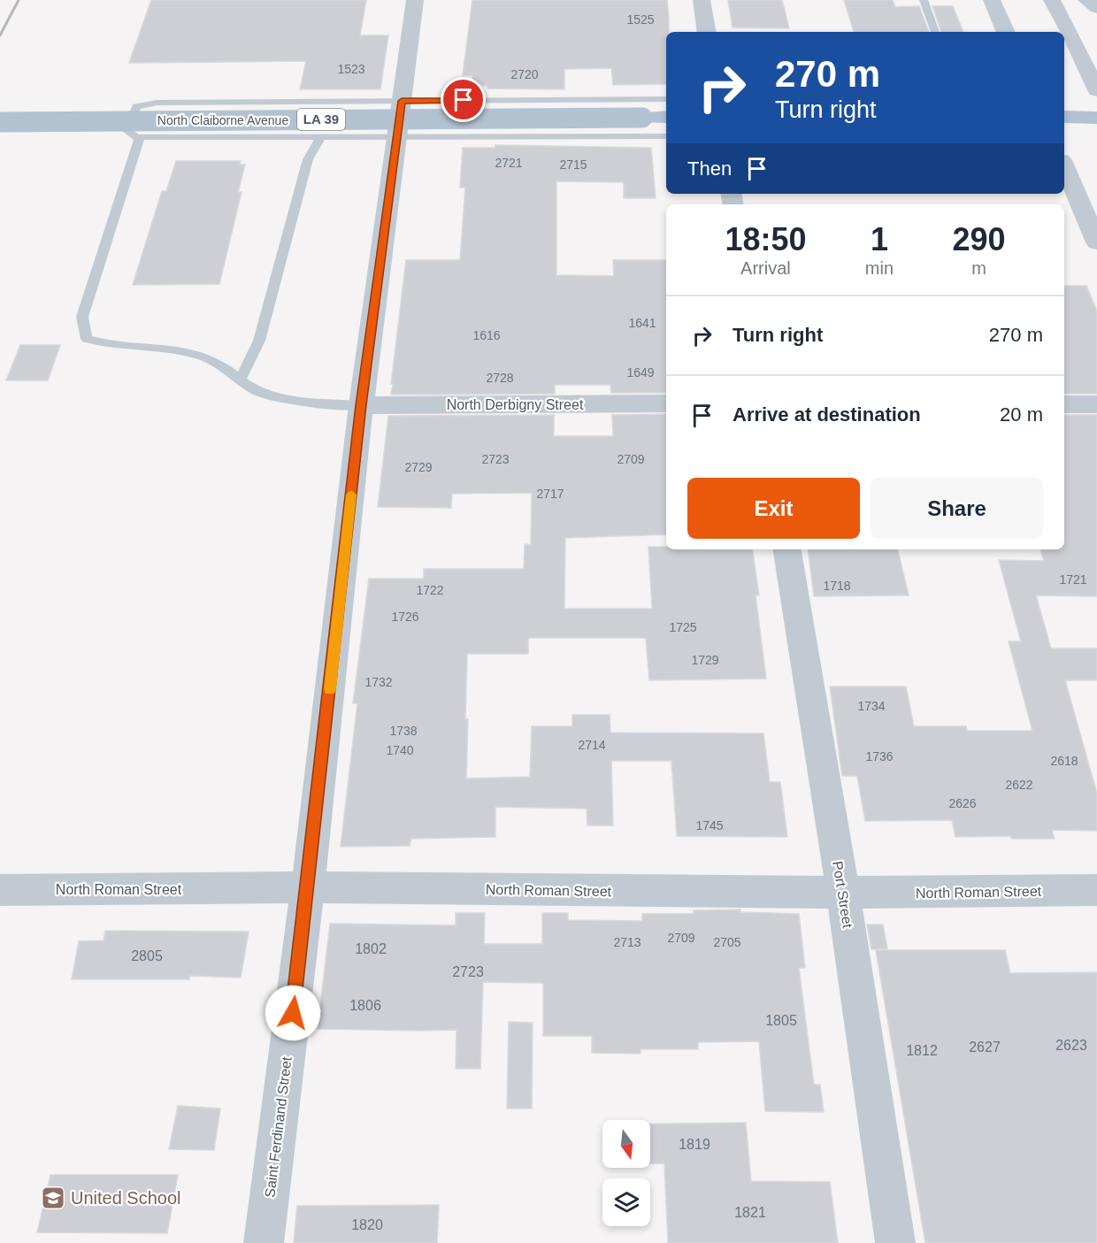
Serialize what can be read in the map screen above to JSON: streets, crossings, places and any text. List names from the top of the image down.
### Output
{
  "streets": {
    "main road": ["LA 39", "North Claiborne Avenue"],
    "street": [
      "North Derbigny Street",
      "North Roman Street",
      "Port Street",
      "Saint Ferdinand Street"
    ]
  },
  "crossings": [
    ["North Derbigny Street", "Saint Ferdinand Street"],
    ["North Roman Street", "Port Street"],
    ["North Roman Street", "Saint Ferdinand Street"]
  ],
  "places": {
    "school or university": ["United School"]
  },
  "house_numbers": [
    "1525",
    "1523",
    "2720",
    "2721",
    "2715",
    "1641",
    "1616",
    "1649",
    "2728",
    "2723",
    "2709",
    "2729",
    "2717",
    "1721",
    "1718",
    "1722",
    "1726",
    "1725",
    "1729",
    "1732",
    "1734",
    "1738",
    "2714",
    "1740",
    "1736",
    "2618",
    "2622",
    "2626",
    "1745",
    "2709",
    "2713",
    "2705",
    "1802",
    "2805",
    "2723",
    "1806",
    "1805",
    "2623",
    "2627",
    "1812",
    "1819",
    "1821",
    "1820"
  ],
  "north": "bottom",
  "page": {
    "turn": ["270 m", "Turn right"],
    "then": "Then",
    "eta": [
      "18:50",
      "Arrival",
      "1",
      "min",
      "290",
      "m"
    ],
    "list": [
      {
        "name": "Turn right",
        "value": "270 m"
      },
      {
        "name": "Arrive at destination",
        "value": "20 m"
      }
    ],
    "buttons": ["Exit", "Share"]
  }
}
